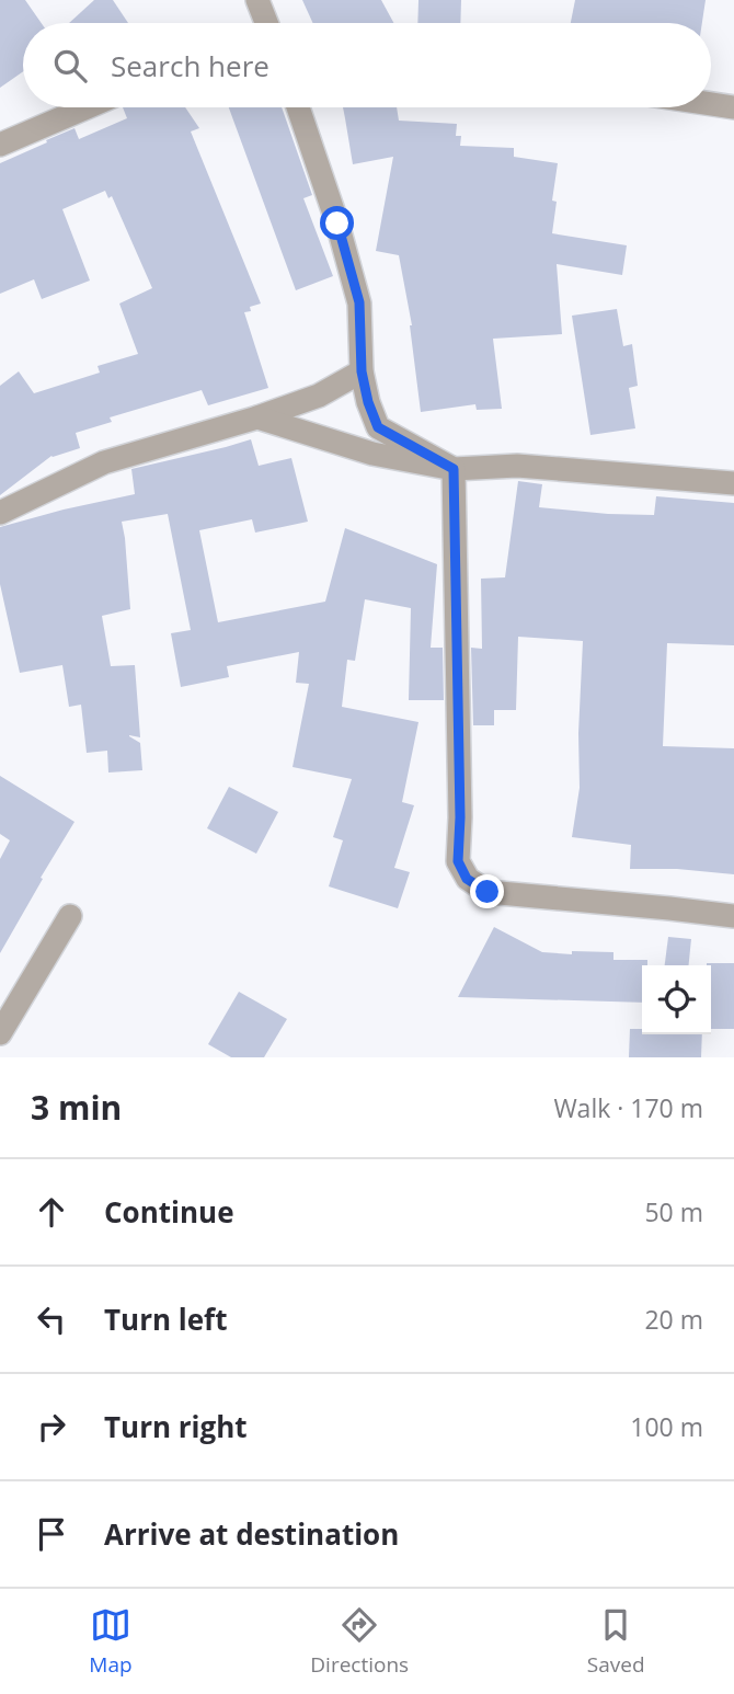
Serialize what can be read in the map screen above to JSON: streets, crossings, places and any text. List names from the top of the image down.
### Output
{
  "page": {
    "search": "Search here",
    "heading": ["3 min", "Walk · 170 m"],
    "list": [
      ["Continue", "50 m"],
      ["Turn left", "20 m"],
      ["Turn right", "100 m"],
      "Arrive at destination"
    ],
    "nav": ["Map", "Directions", "Saved"]
  }
}
